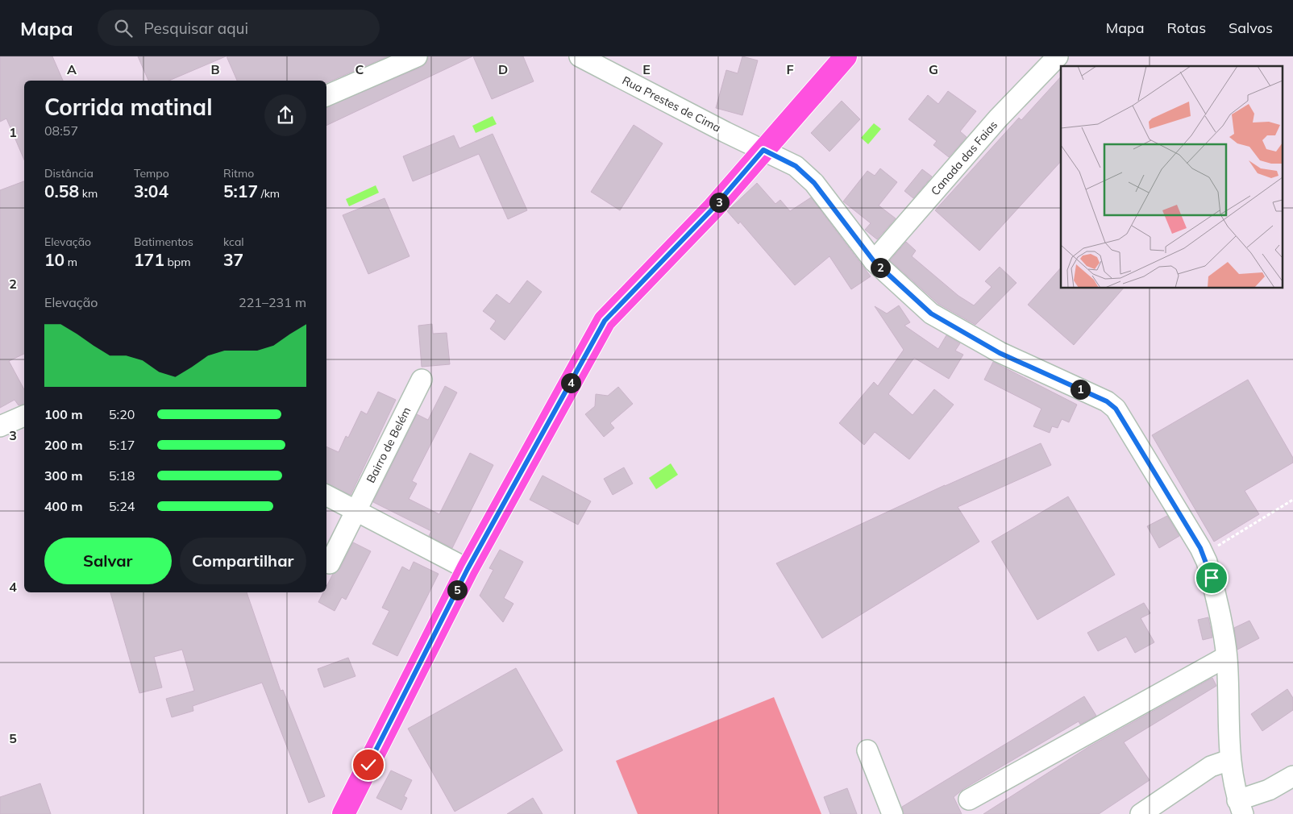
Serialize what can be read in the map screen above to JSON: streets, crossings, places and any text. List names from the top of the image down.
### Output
{
  "streets": {
    "street": ["Rua Prestes de Cima", "Canada das Faias", "Bairro de Belém"]
  },
  "crossings": [
    ["Rua Prestes de Cima", "Canada das Faias"]
  ],
  "page": {
    "header": "Mapa",
    "search": "Pesquisar aqui",
    "nav": ["Mapa", "Rotas", "Salvos"],
    "heading": ["Corrida matinal", "08:57"],
    "stats": [
      ["Distância", "0.58 km"],
      ["Tempo", "3:04"],
      ["Ritmo", "5:17 /km"],
      ["Elevação", "10 m"],
      ["Batimentos", "171 bpm"],
      ["kcal", "37"]
    ],
    "pins": [
      "3",
      "2",
      "4",
      "1",
      "5"
    ],
    "chart": ["Elevação", "221–231 m"],
    "list": [
      {
        "name": "100 m",
        "note": "5:20"
      },
      {
        "name": "200 m",
        "note": "5:17"
      },
      {
        "name": "300 m",
        "note": "5:18"
      },
      {
        "name": "400 m",
        "note": "5:24"
      }
    ],
    "buttons": ["Salvar", "Compartilhar"]
  },
  "grid": {
    "columns": [
      "A",
      "B",
      "C",
      "D",
      "E",
      "F",
      "G"
    ],
    "rows": [
      "1",
      "2",
      "3",
      "4",
      "5"
    ]
  }
}
